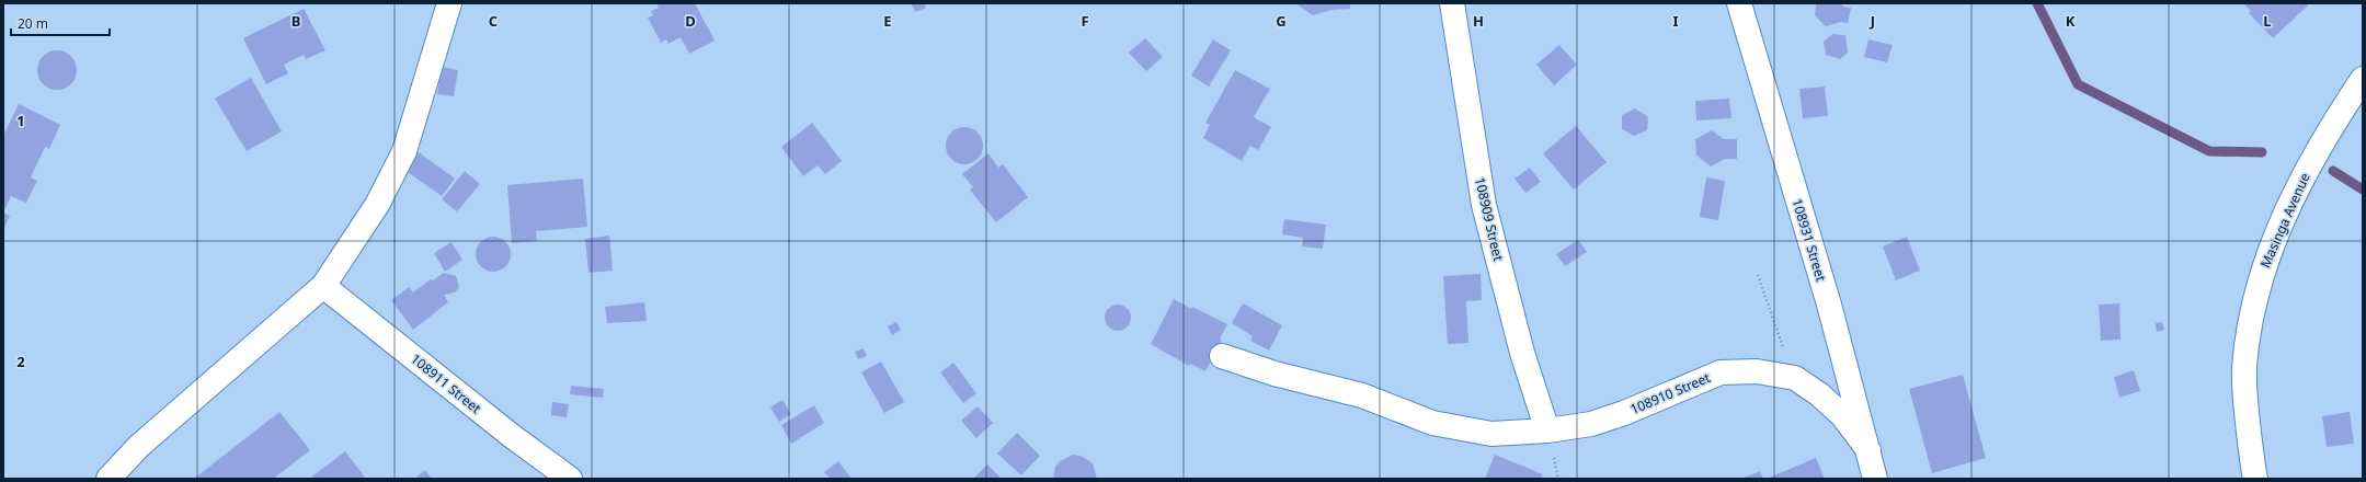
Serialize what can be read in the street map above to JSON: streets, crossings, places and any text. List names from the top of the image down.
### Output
{
  "streets": {
    "street": [
      "108909 Street",
      "Masinga Avenue",
      "108931 Street",
      "108911 Street",
      "108910 Street"
    ]
  },
  "crossings": [
    ["108909 Street", "108910 Street"],
    ["108931 Street", "108910 Street"]
  ],
  "scale_bar": "20 m",
  "grid": {
    "columns": [
      "B",
      "C",
      "D",
      "E",
      "F",
      "G",
      "H",
      "I",
      "J",
      "K",
      "L"
    ],
    "rows": ["1", "2"]
  }
}
